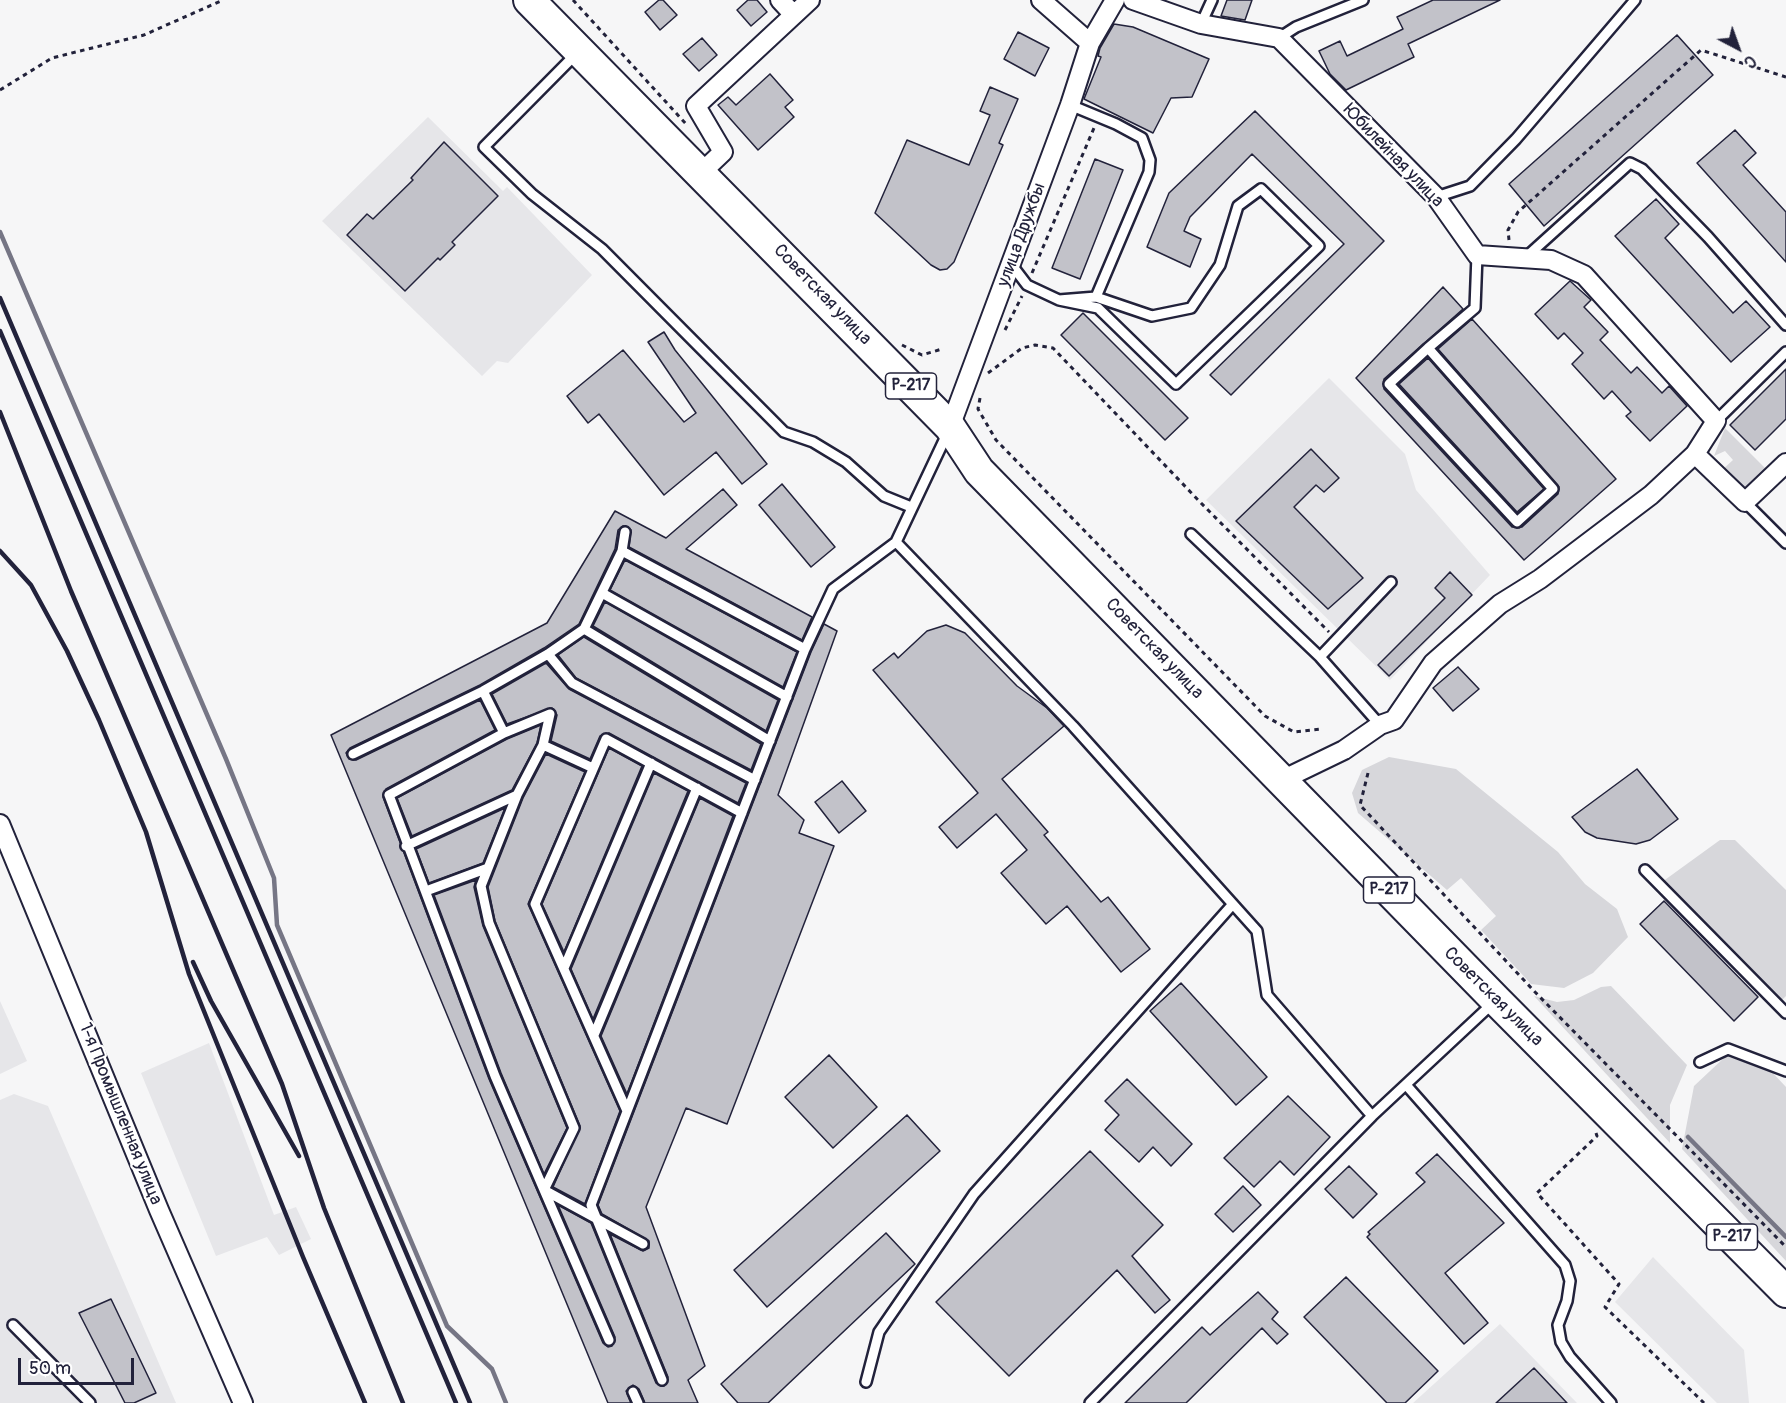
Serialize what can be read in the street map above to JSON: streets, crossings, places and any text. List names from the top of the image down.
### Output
{
  "streets": {
    "highway": ["Советская улица", "Р-217"],
    "street": ["Юбилейная улица", "улица Дружбы", "1-я Промышленная улица"]
  },
  "crossings": [
    ["улица Дружбы", "Советская улица"]
  ],
  "scale_bar": "50 m",
  "north": "bottom right"
}
